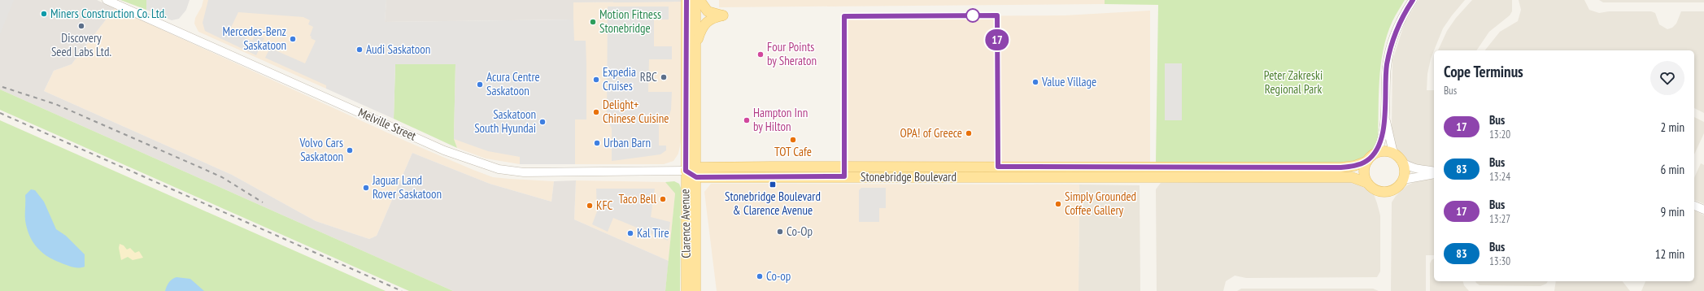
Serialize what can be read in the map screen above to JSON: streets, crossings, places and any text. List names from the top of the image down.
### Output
{
  "streets": {
    "main road": ["Stonebridge Boulevard", "Clarence Avenue"],
    "street": ["Melville Street"]
  },
  "crossings": [
    ["Melville Street", "Stonebridge Boulevard"],
    ["Melville Street", "Clarence Avenue"],
    ["Stonebridge Boulevard", "Clarence Avenue"]
  ],
  "parks": ["Peter Zakreski Regional Park"],
  "places": {
    "other": [
      "Miners Construction Co. Ltd.",
      "Motion Fitness Stonebridge",
      "Discovery Seed Labs Ltd.",
      "Mercedes-Benz Saskatoon",
      "Audi Saskatoon",
      "Four Points by Sheraton",
      "RBC",
      "Expedia Cruises",
      "Value Village",
      "Acura Centre Saskatoon",
      "Delight+ Chinese Cuisine",
      "Hampton Inn by Hilton",
      "Saskatoon South Hyundai",
      "OPA! of Greece",
      "TOT Cafe",
      "Urban Barn",
      "Volvo Cars Saskatoon",
      "Jaguar Land Rover Saskatoon",
      "Taco Bell",
      "Simply Grounded Coffee Gallery",
      "KFC",
      "Co-Op",
      "Kal Tire",
      "Co-op"
    ],
    "transit": ["Stonebridge Boulevard & Clarence Avenue"]
  },
  "lines": ["bus line 17"],
  "page": {
    "on_map": "17",
    "heading": ["Cope Terminus", "Bus"],
    "list": [
      {
        "mark": "17",
        "name": "Bus",
        "note": "13:20",
        "value": "2 min"
      },
      {
        "mark": "83",
        "name": "Bus",
        "note": "13:24",
        "value": "6 min"
      },
      {
        "mark": "17",
        "name": "Bus",
        "note": "13:27",
        "value": "9 min"
      },
      {
        "mark": "83",
        "name": "Bus",
        "note": "13:30",
        "value": "12 min"
      }
    ]
  }
}
